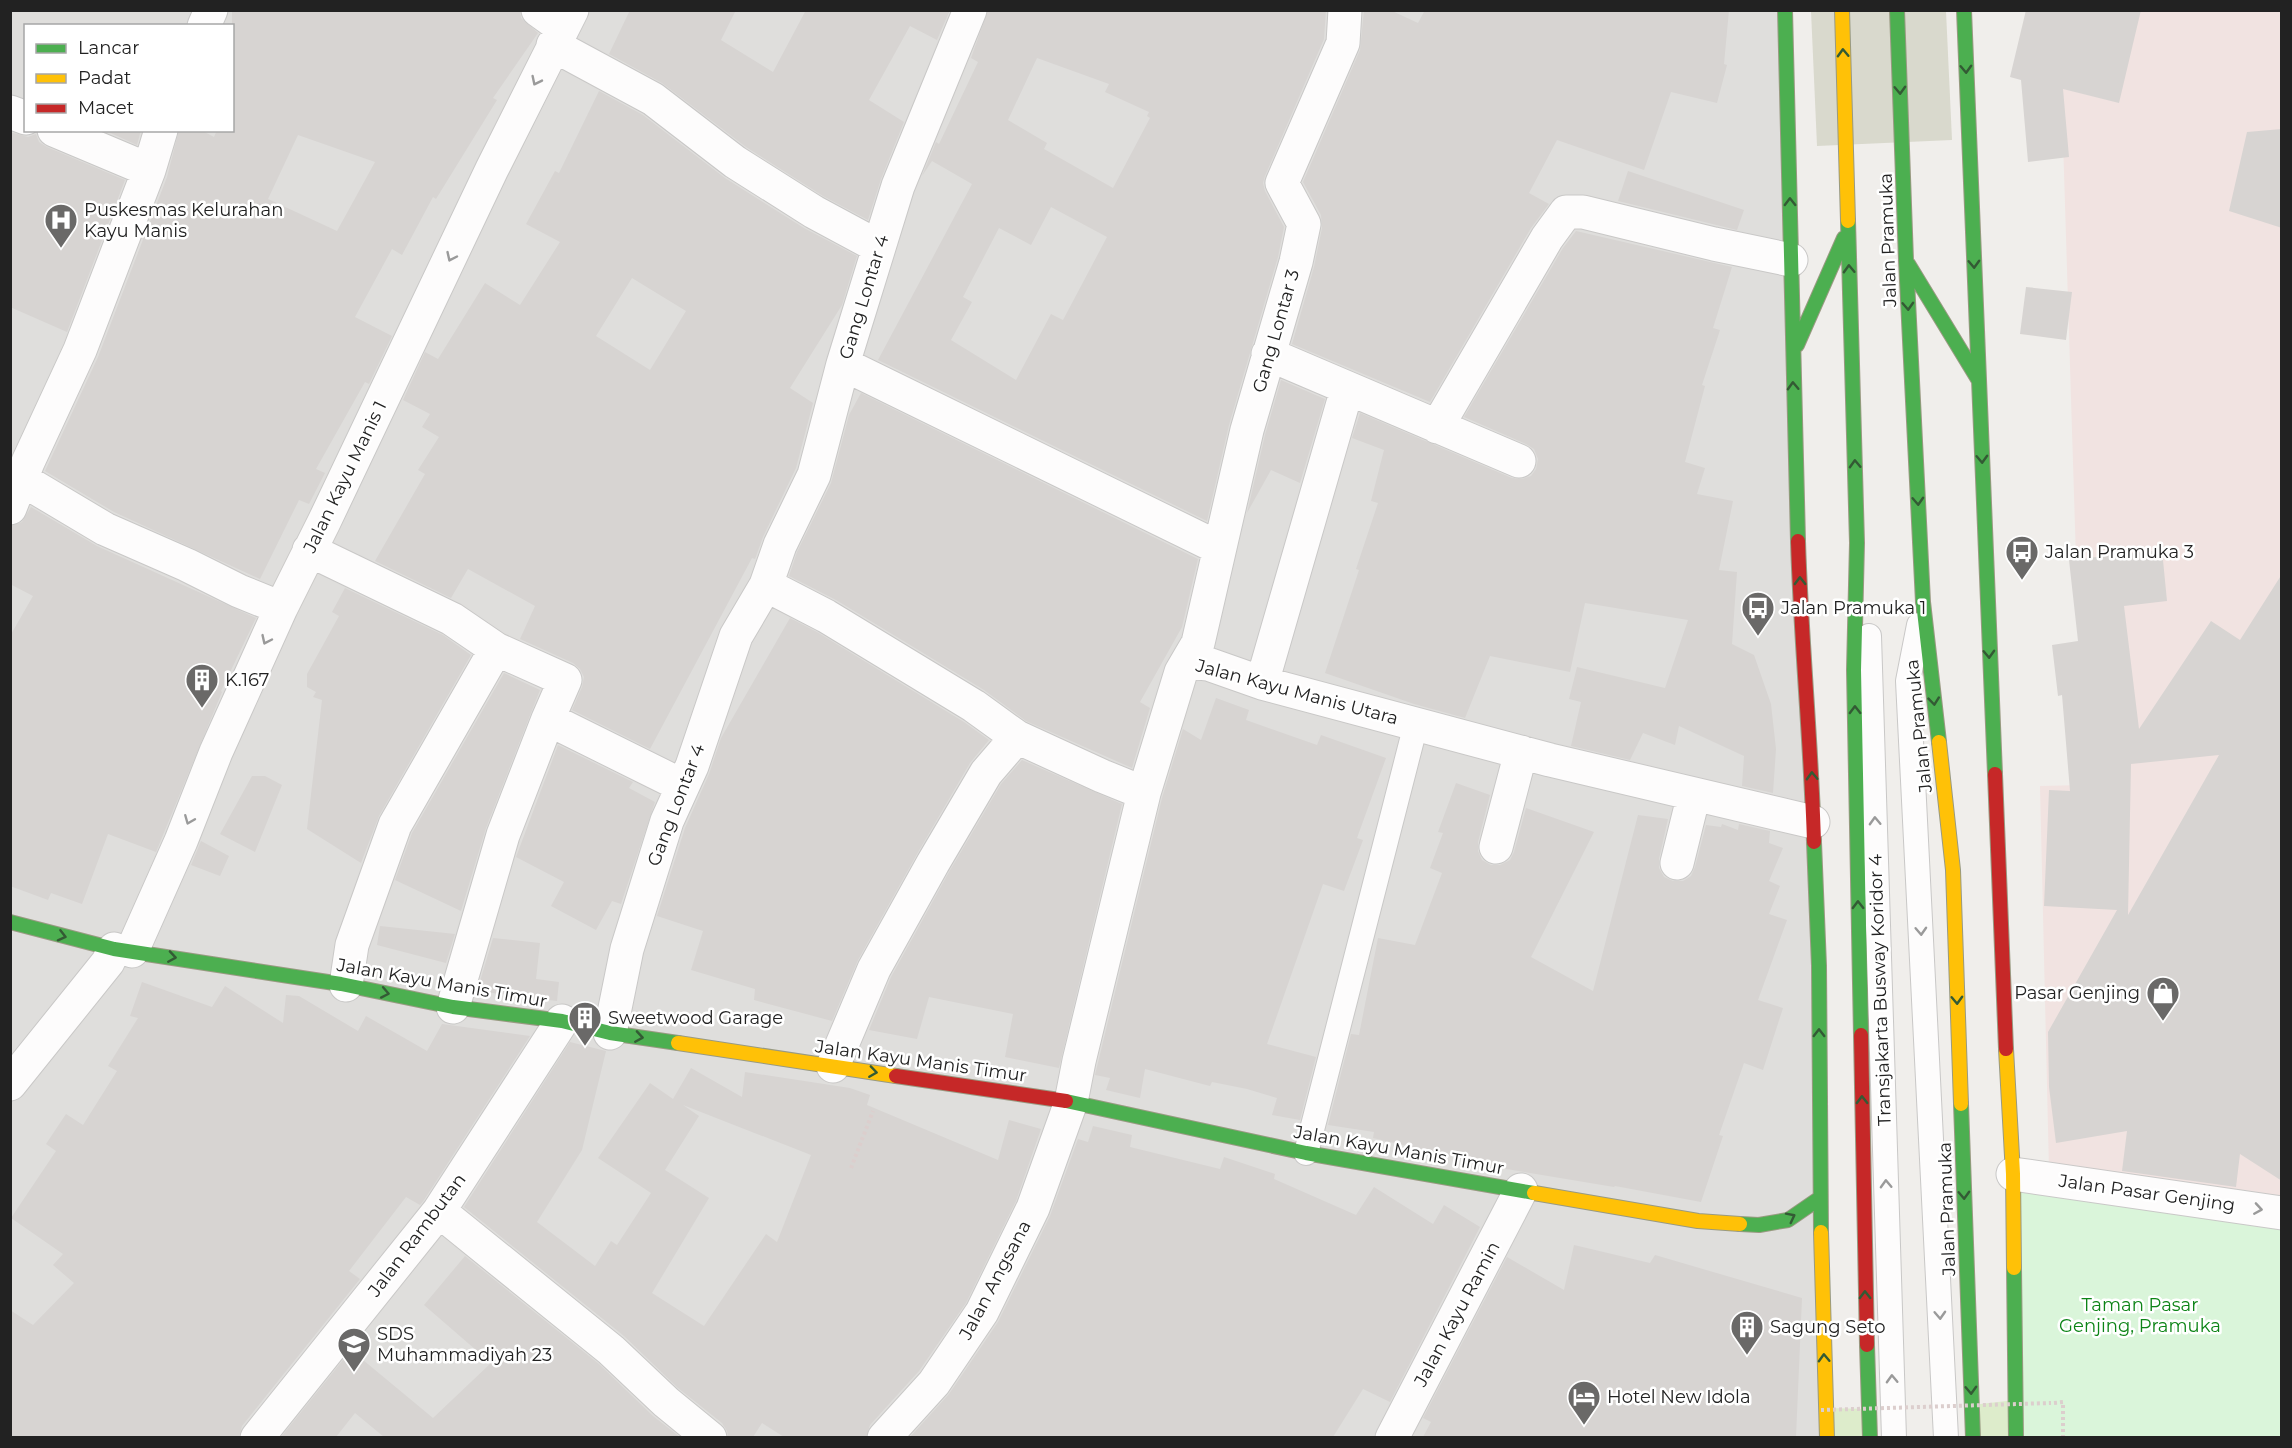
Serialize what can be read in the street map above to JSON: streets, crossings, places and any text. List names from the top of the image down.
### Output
{
  "streets": {
    "main road": ["Jalan Pramuka", "Jalan Kayu Manis Timur"],
    "street": [
      "Gang Lontar 4",
      "Gang Lontar 3",
      "Jalan Kayu Manis 1",
      "Jalan Kayu Manis Utara",
      "Jalan Pasar Genjing",
      "Jalan Rambutan",
      "Jalan Angsana",
      "Jalan Kayu Ramin"
    ],
    "lane": ["Transjakarta Busway Koridor 4"]
  },
  "crossings": [
    ["Gang Lontar 4", "Jalan Kayu Manis Timur"],
    ["Gang Lontar 3", "Jalan Kayu Manis Utara"],
    ["Jalan Kayu Manis 1", "Jalan Kayu Manis Timur"],
    ["Jalan Kayu Manis Utara", "Jalan Kayu Manis Timur"],
    ["Jalan Kayu Manis Utara", "Jalan Angsana"],
    ["Jalan Kayu Manis Timur", "Jalan Rambutan"],
    ["Jalan Kayu Manis Timur", "Jalan Angsana"],
    ["Jalan Kayu Manis Timur", "Jalan Kayu Ramin"]
  ],
  "one_way": ["Jalan Kayu Manis Timur", "Jalan Pasar Genjing"],
  "parks": ["Taman Pasar Genjing, Pramuka"],
  "places": {
    "hospital": ["Puskesmas Kelurahan Kayu Manis"],
    "bus stop": ["Jalan Pramuka 3", "Jalan Pramuka 1"],
    "building": ["K.167", "Sweetwood Garage", "Sagung Seto"],
    "shop": ["Pasar Genjing"],
    "school or university": ["SDS Muhammadiyah 23"],
    "hotel": ["Hotel New Idola"]
  },
  "legend": ["Lancar", "Padat", "Macet"]
}
